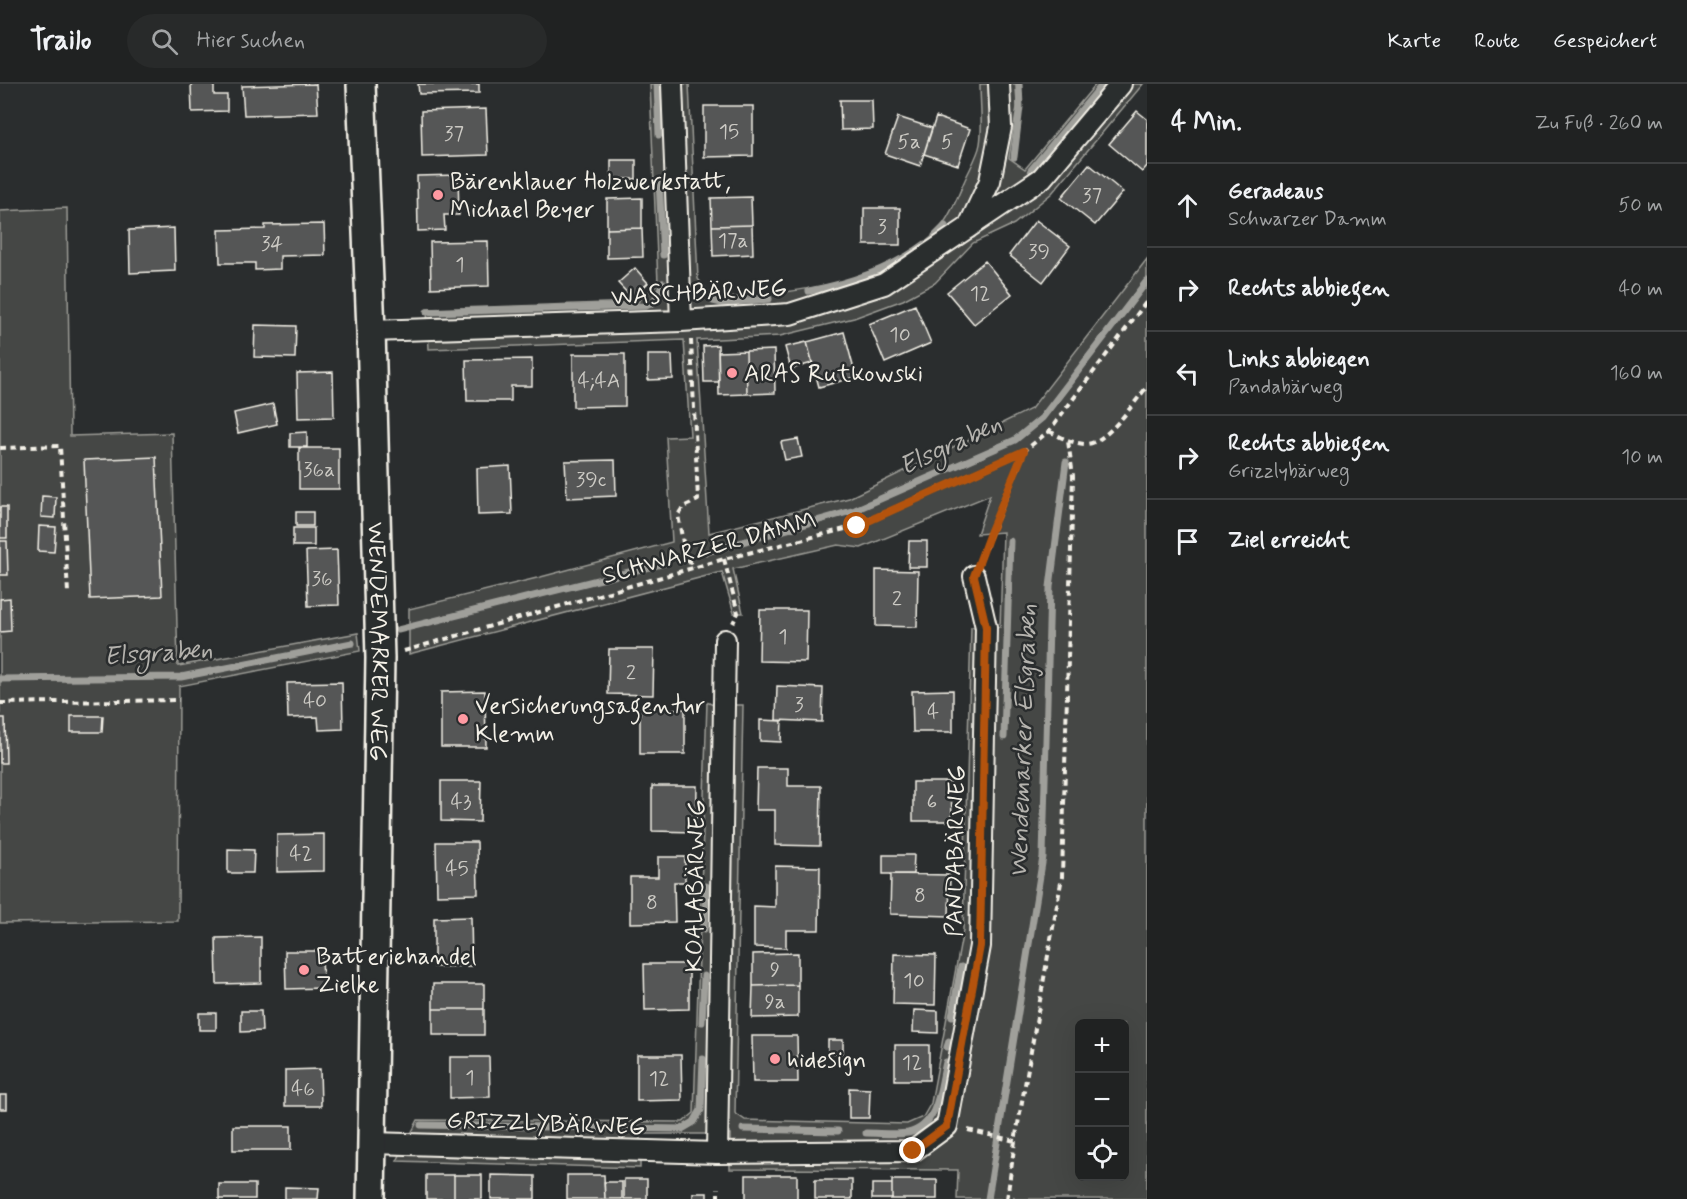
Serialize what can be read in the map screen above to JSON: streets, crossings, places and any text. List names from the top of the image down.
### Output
{
  "streets": {
    "street": [
      "WASCHBÄRWEG",
      "WENDEMARKER WEG",
      "PANDABÄRWEG",
      "KOALABÄRWEG",
      "GRIZZLYBÄRWEG"
    ],
    "path": ["SCHWARZER DAMM"]
  },
  "crossings": [
    ["WASCHBÄRWEG", "WENDEMARKER WEG"],
    ["SCHWARZER DAMM", "WENDEMARKER WEG"],
    ["WENDEMARKER WEG", "GRIZZLYBÄRWEG"],
    ["PANDABÄRWEG", "GRIZZLYBÄRWEG"],
    ["KOALABÄRWEG", "GRIZZLYBÄRWEG"]
  ],
  "water": ["Elsgraben", "Wendemarker Elsgraben"],
  "places": [
    "Bärenklauer Holzwerkstatt, Michael Beyer",
    "ARAS Rutkowski",
    "Versicherungsagentur Klemm",
    "Batteriehandel Zielke",
    "hidesign"
  ],
  "house_numbers": [
    "15",
    "37",
    "5a",
    "5",
    "37",
    "3",
    "17a",
    "34",
    "39",
    "1",
    "12",
    "10",
    "4;4A",
    "36a",
    "39c",
    "36",
    "2",
    "1",
    "2",
    "40",
    "3",
    "4",
    "43",
    "6",
    "42",
    "45",
    "8",
    "8",
    "9",
    "10",
    "9a",
    "12",
    "1",
    "12",
    "46"
  ],
  "page": {
    "header": "Trailo",
    "search": "Hier suchen",
    "nav": ["Karte", "Route", "Gespeichert"],
    "heading": ["4 Min.", "Zu Fuß · 260 m"],
    "list": [
      ["Geradeaus", "Schwarzer Damm", "50 m"],
      ["Rechts abbiegen", "40 m"],
      ["Links abbiegen", "Pandabärweg", "160 m"],
      ["Rechts abbiegen", "Grizzlybärweg", "10 m"],
      "Ziel erreicht"
    ],
    "map_buttons": ["+", "−"]
  }
}
